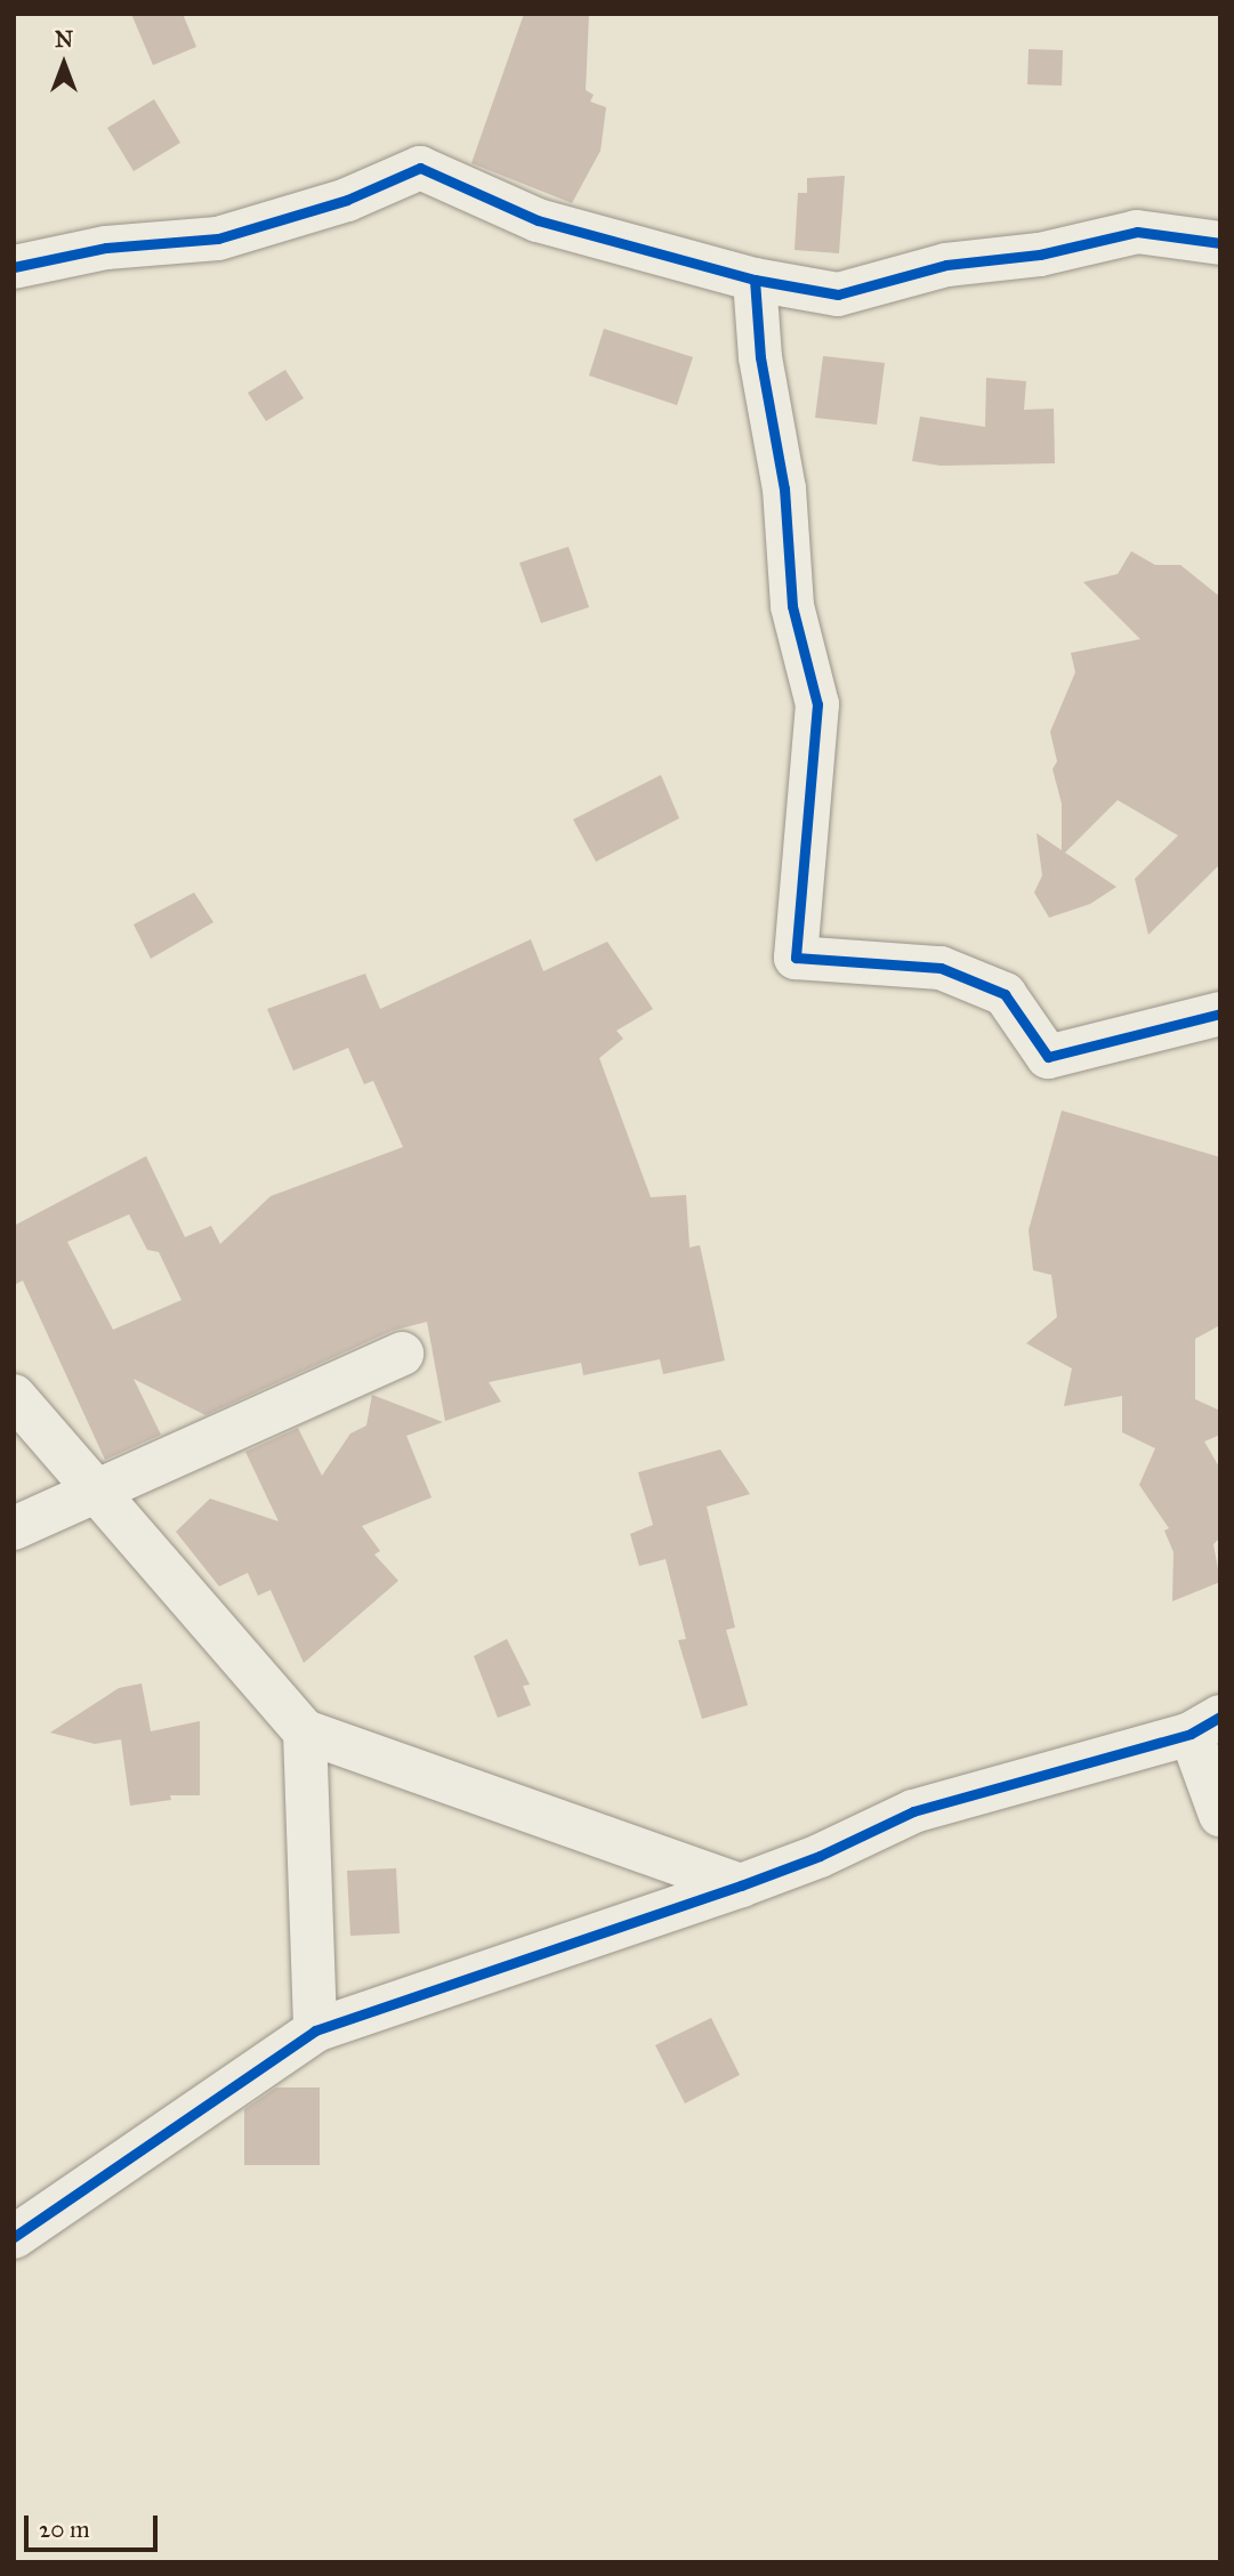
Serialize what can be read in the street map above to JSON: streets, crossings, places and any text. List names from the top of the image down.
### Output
{
  "scale_bar": "20 m",
  "north": "top"
}
